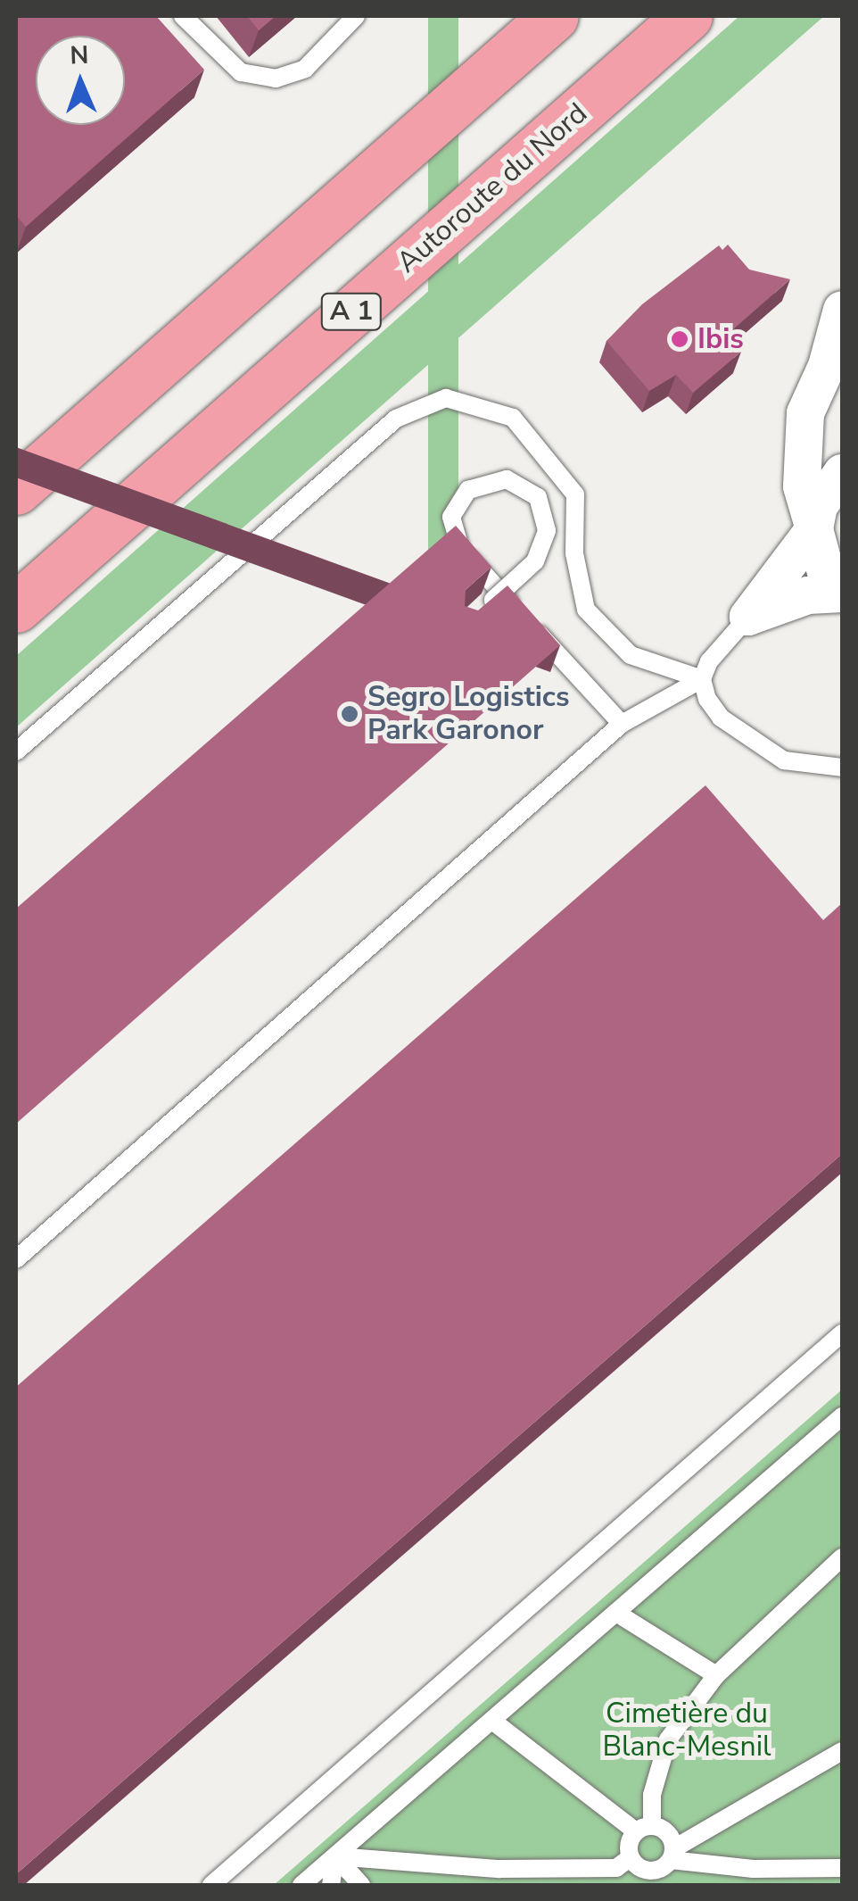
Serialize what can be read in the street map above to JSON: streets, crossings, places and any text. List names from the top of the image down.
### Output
{
  "streets": {
    "highway": ["Autoroute du Nord", "A 1"]
  },
  "parks": ["Cimetière du Blanc-Mesnil"],
  "places": ["Ibis", "Segro Logistics Park Garonor"],
  "north": "top"
}
